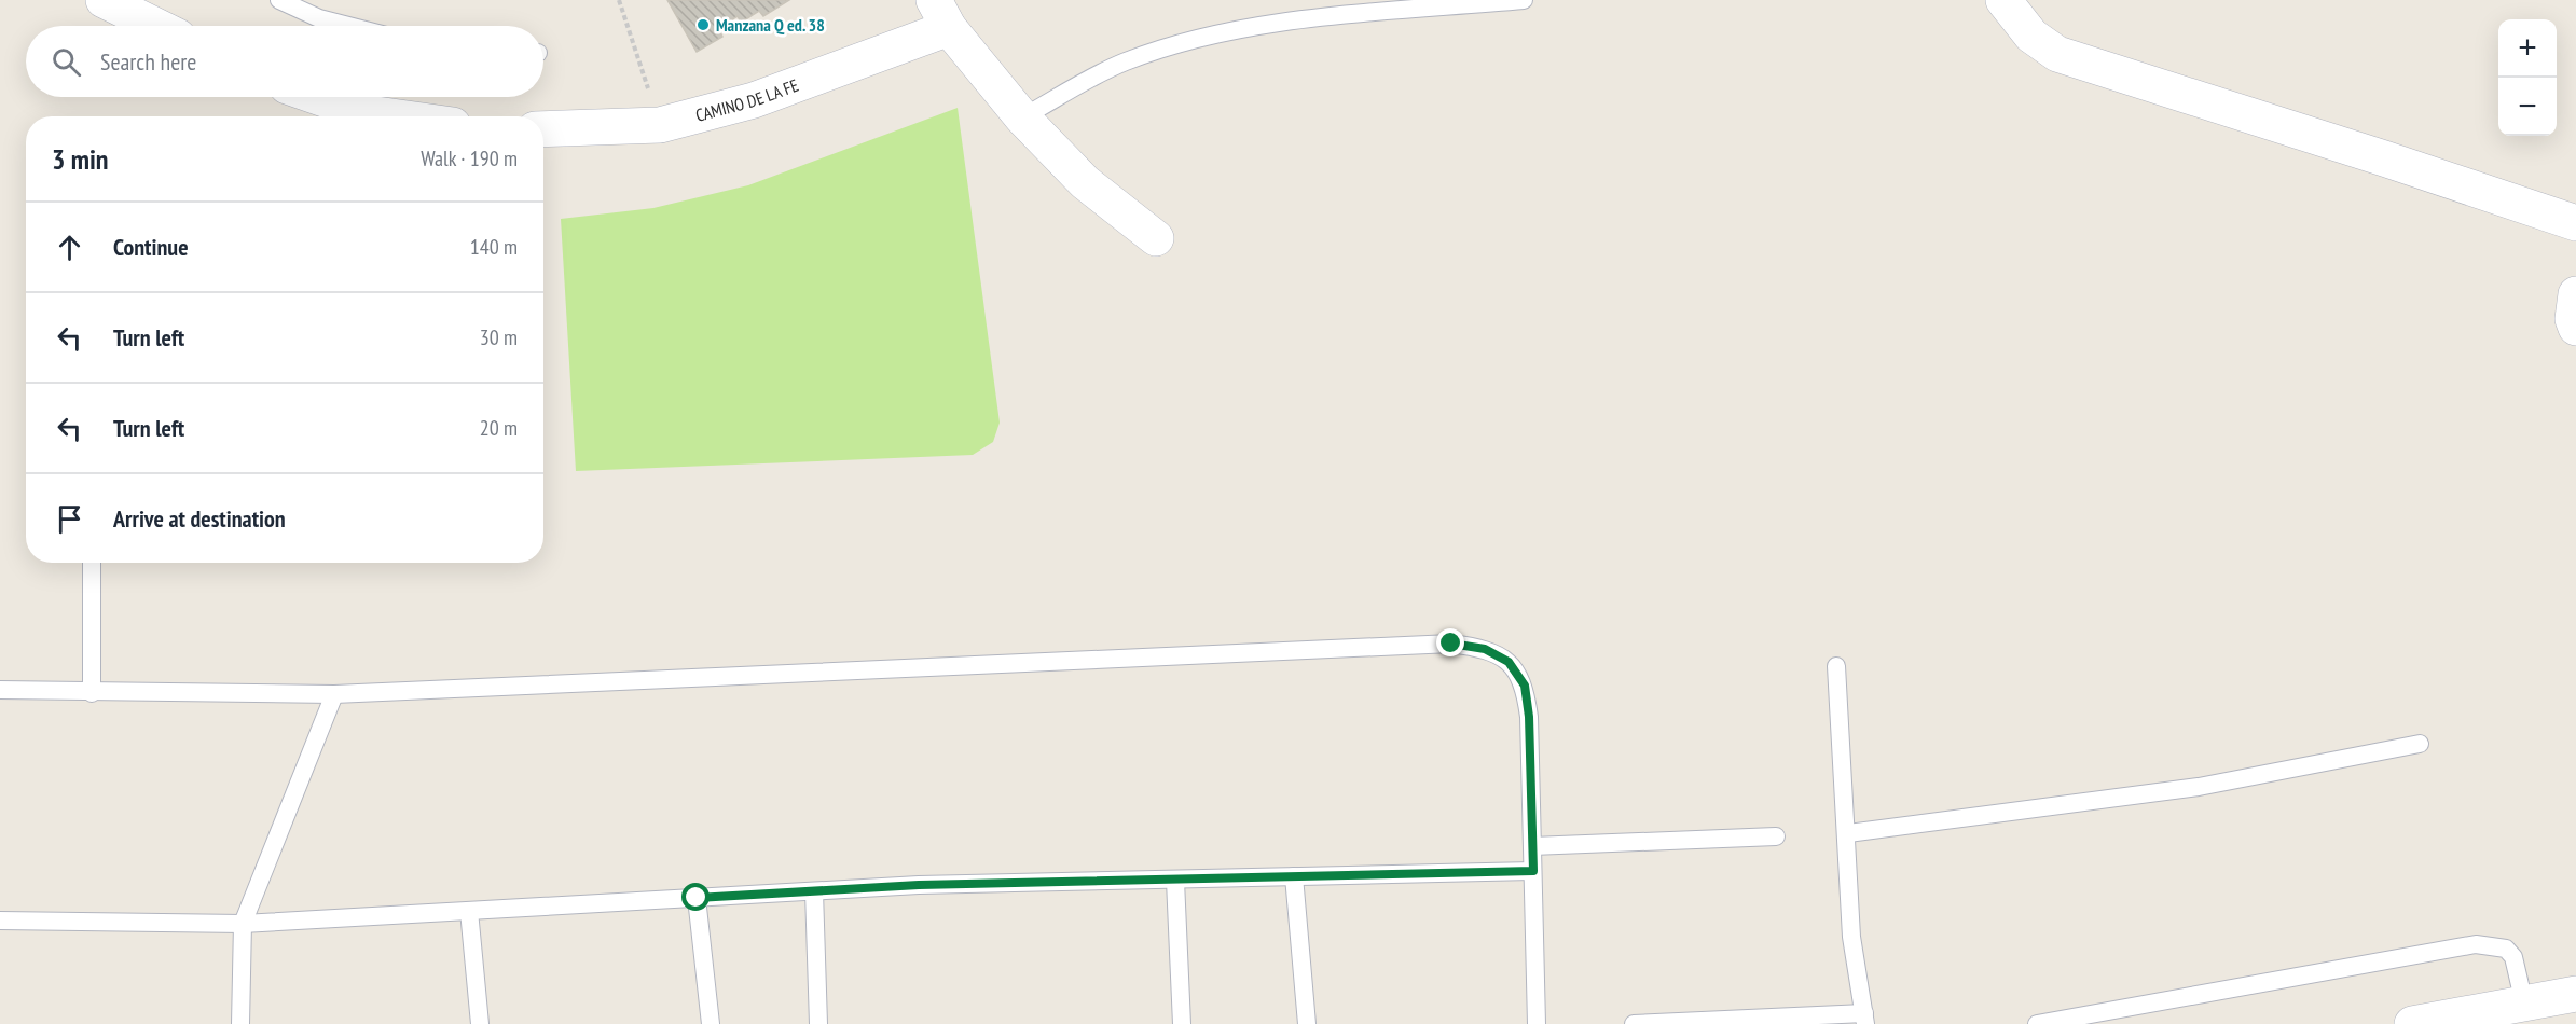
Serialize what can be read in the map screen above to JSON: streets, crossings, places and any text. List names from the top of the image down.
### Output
{
  "streets": {
    "street": ["CAMINO DE LA FE"]
  },
  "places": ["Manzana Q ed. 38"],
  "page": {
    "map_buttons": ["+", "−"],
    "search": "Search here",
    "heading": ["3 min", "Walk · 190 m"],
    "list": [
      ["Continue", "140 m"],
      ["Turn left", "30 m"],
      ["Turn left", "20 m"],
      "Arrive at destination"
    ]
  }
}
